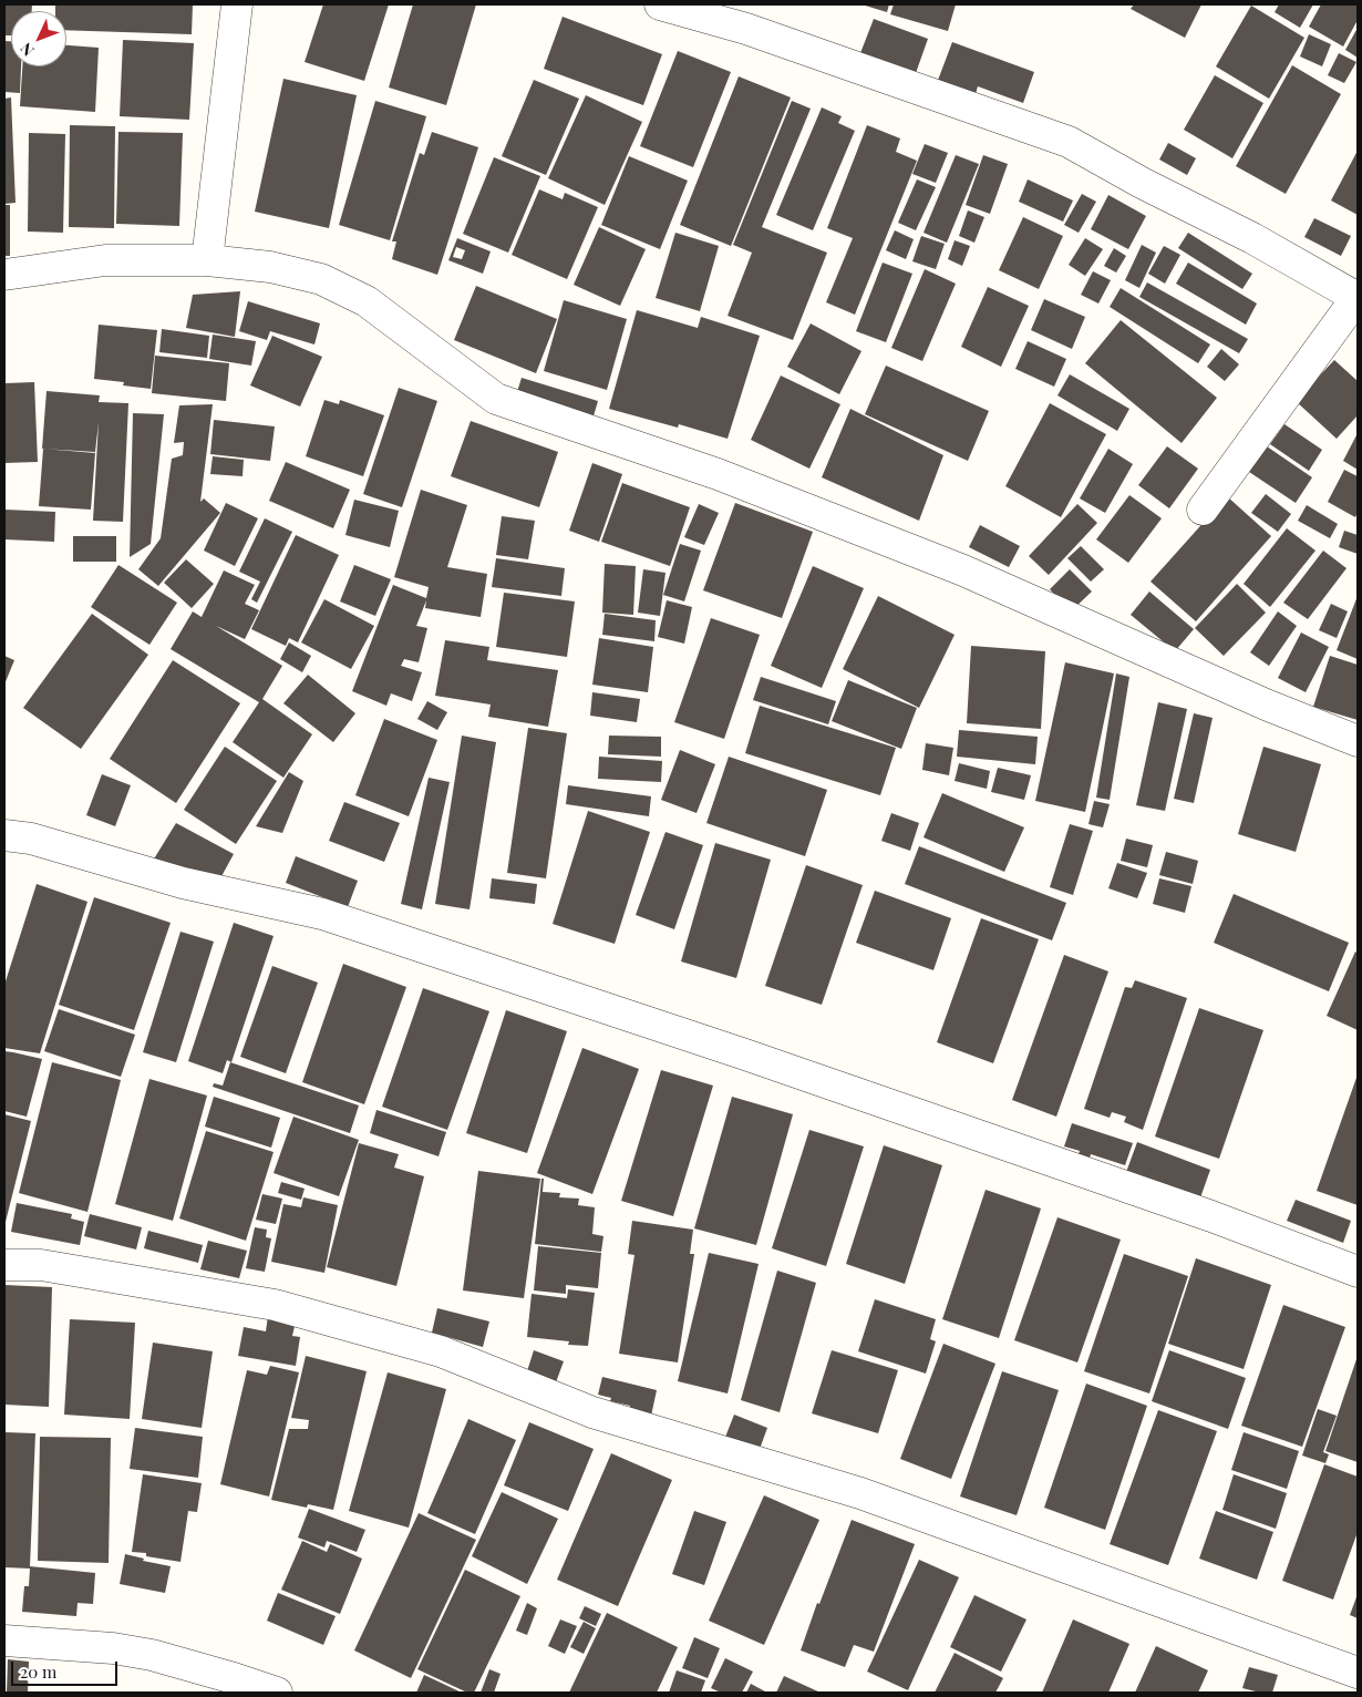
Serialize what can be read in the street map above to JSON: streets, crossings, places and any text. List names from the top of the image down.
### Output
{
  "scale_bar": "20 m",
  "north": "bottom left"
}
